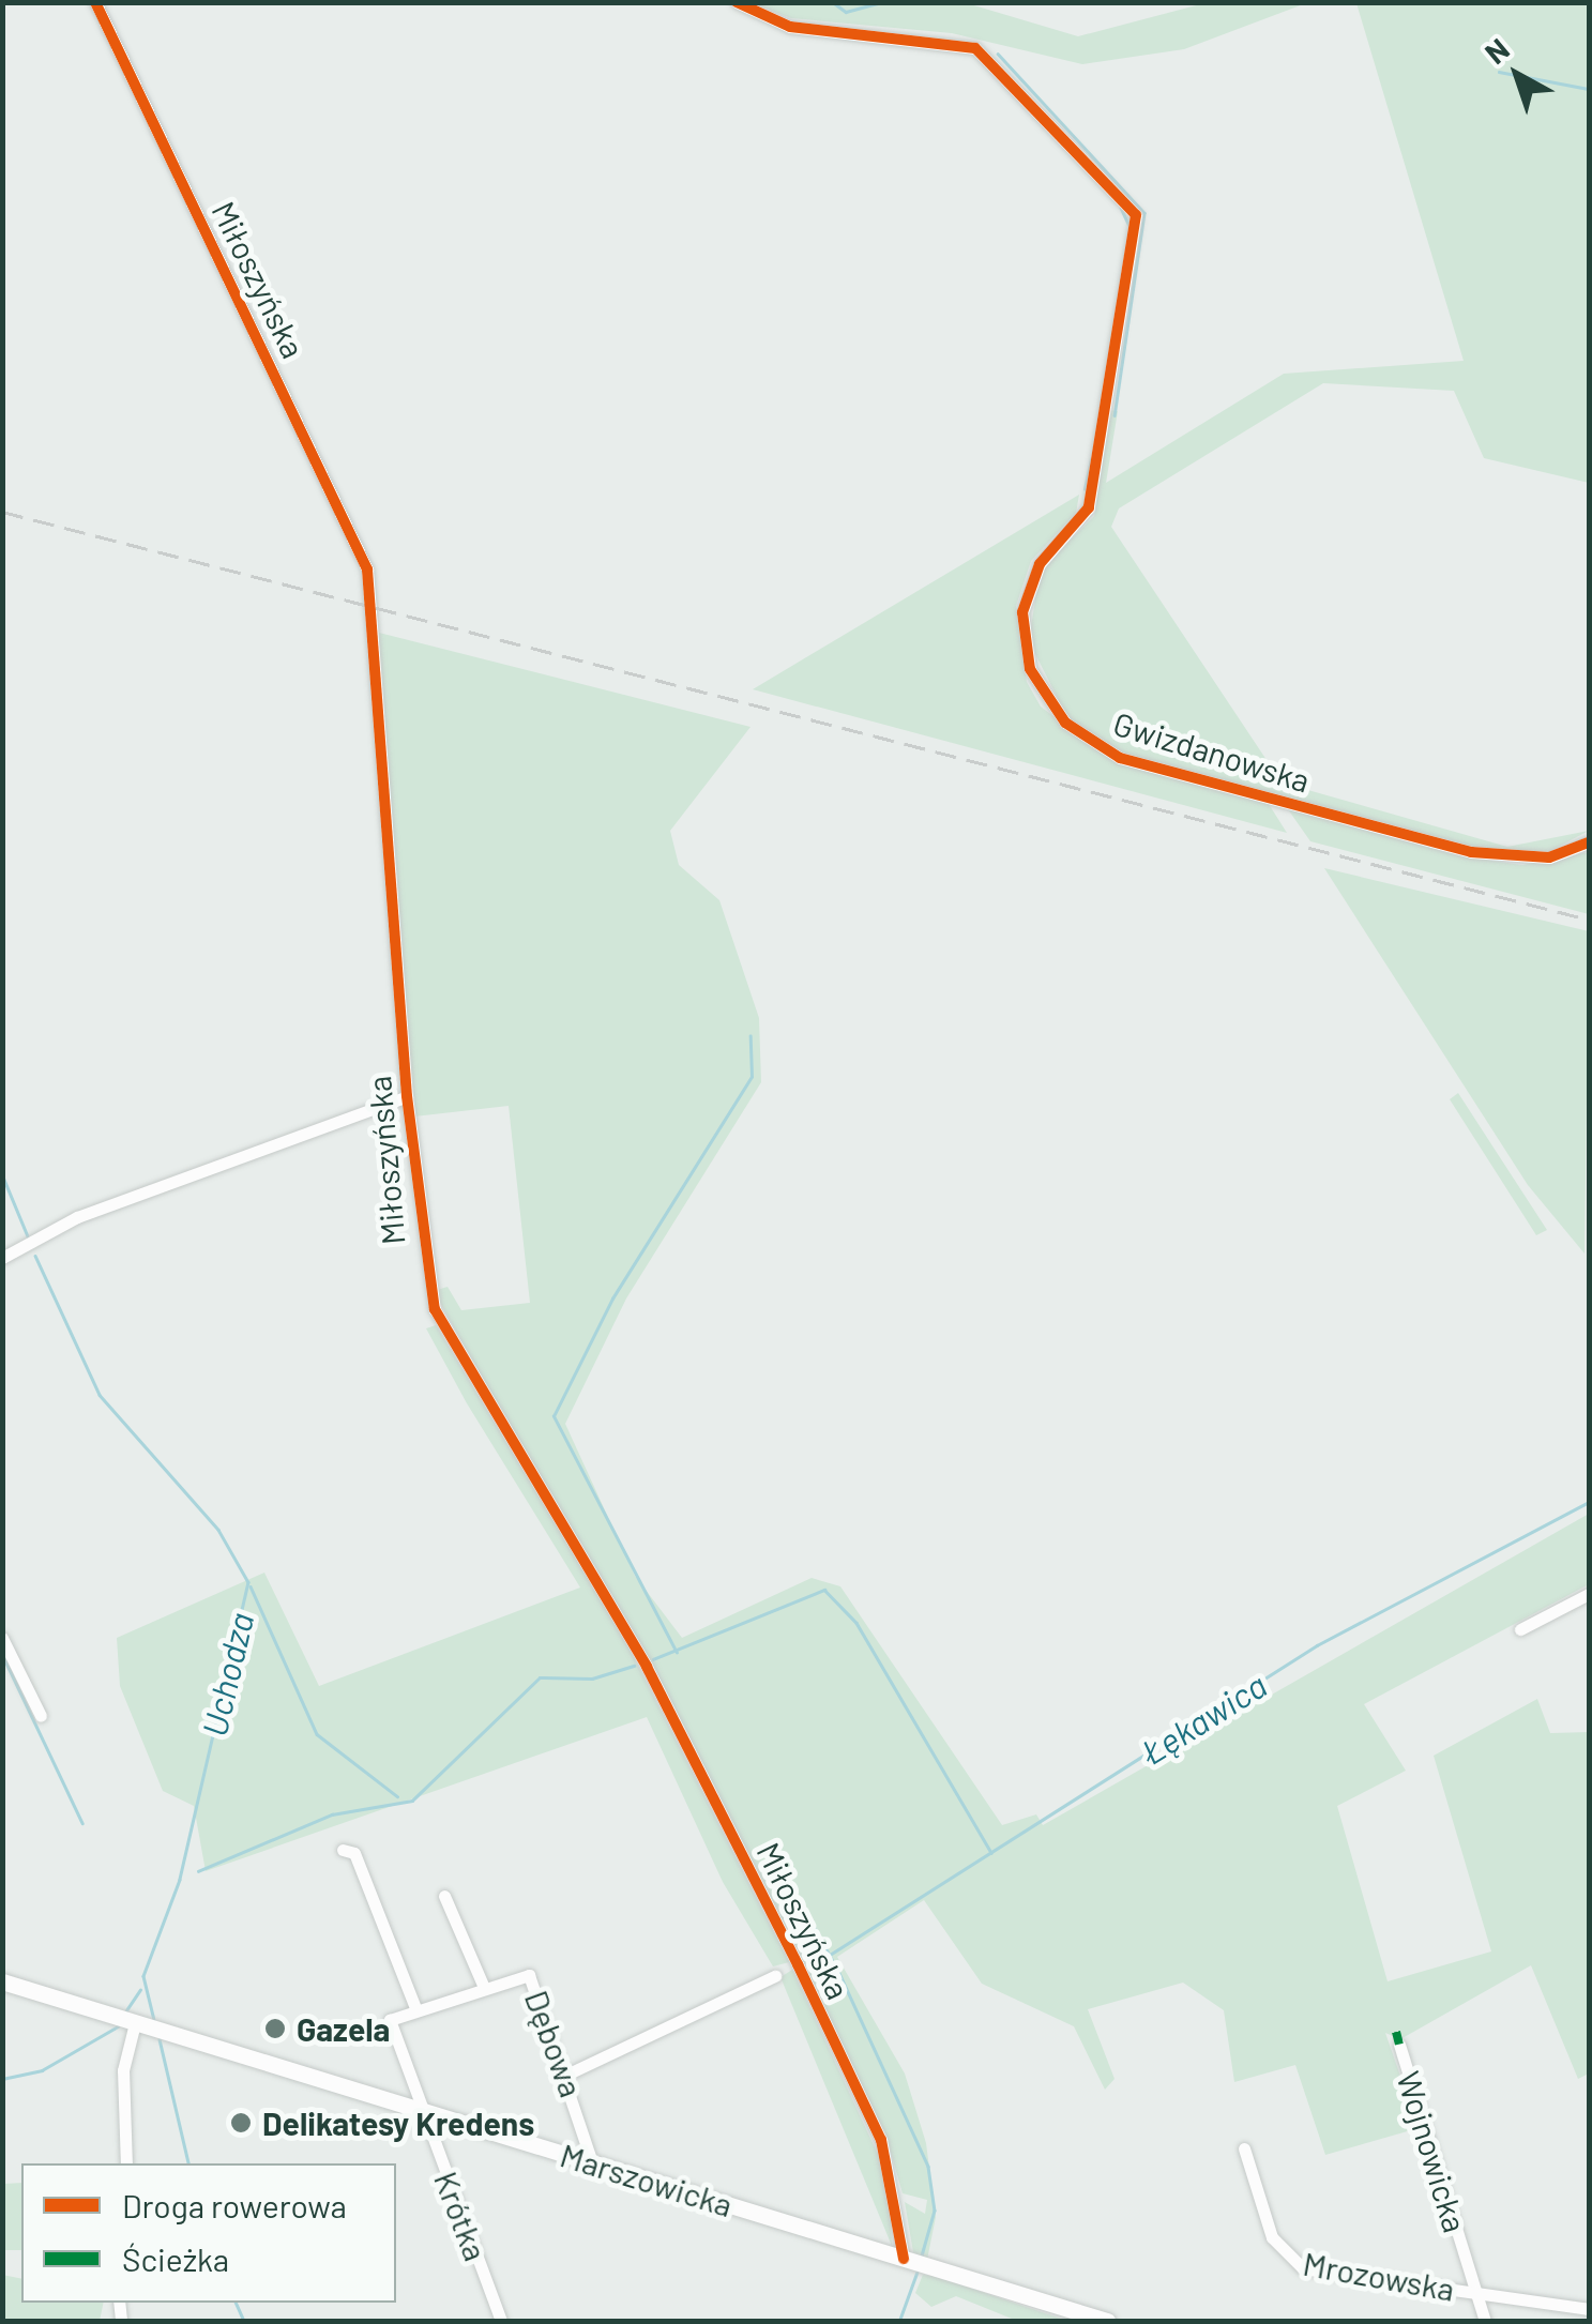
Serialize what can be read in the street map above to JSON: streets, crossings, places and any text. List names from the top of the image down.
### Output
{
  "streets": {
    "street": [
      "Miłoszyńska",
      "Gwizdanowska",
      "Dębowa",
      "Wojnowicka",
      "Marszowicka",
      "Krótka",
      "Mrozowska"
    ]
  },
  "crossings": [
    ["Miłoszyńska", "Marszowicka"],
    ["Dębowa", "Marszowicka"],
    ["Wojnowicka", "Mrozowska"],
    ["Marszowicka", "Krótka"]
  ],
  "water": ["Uchodza", "Łękawica"],
  "places": ["Gazela", "Delikatesy Kredens"],
  "legend": ["Droga rowerowa", "Ścieżka"],
  "north": "top left"
}
